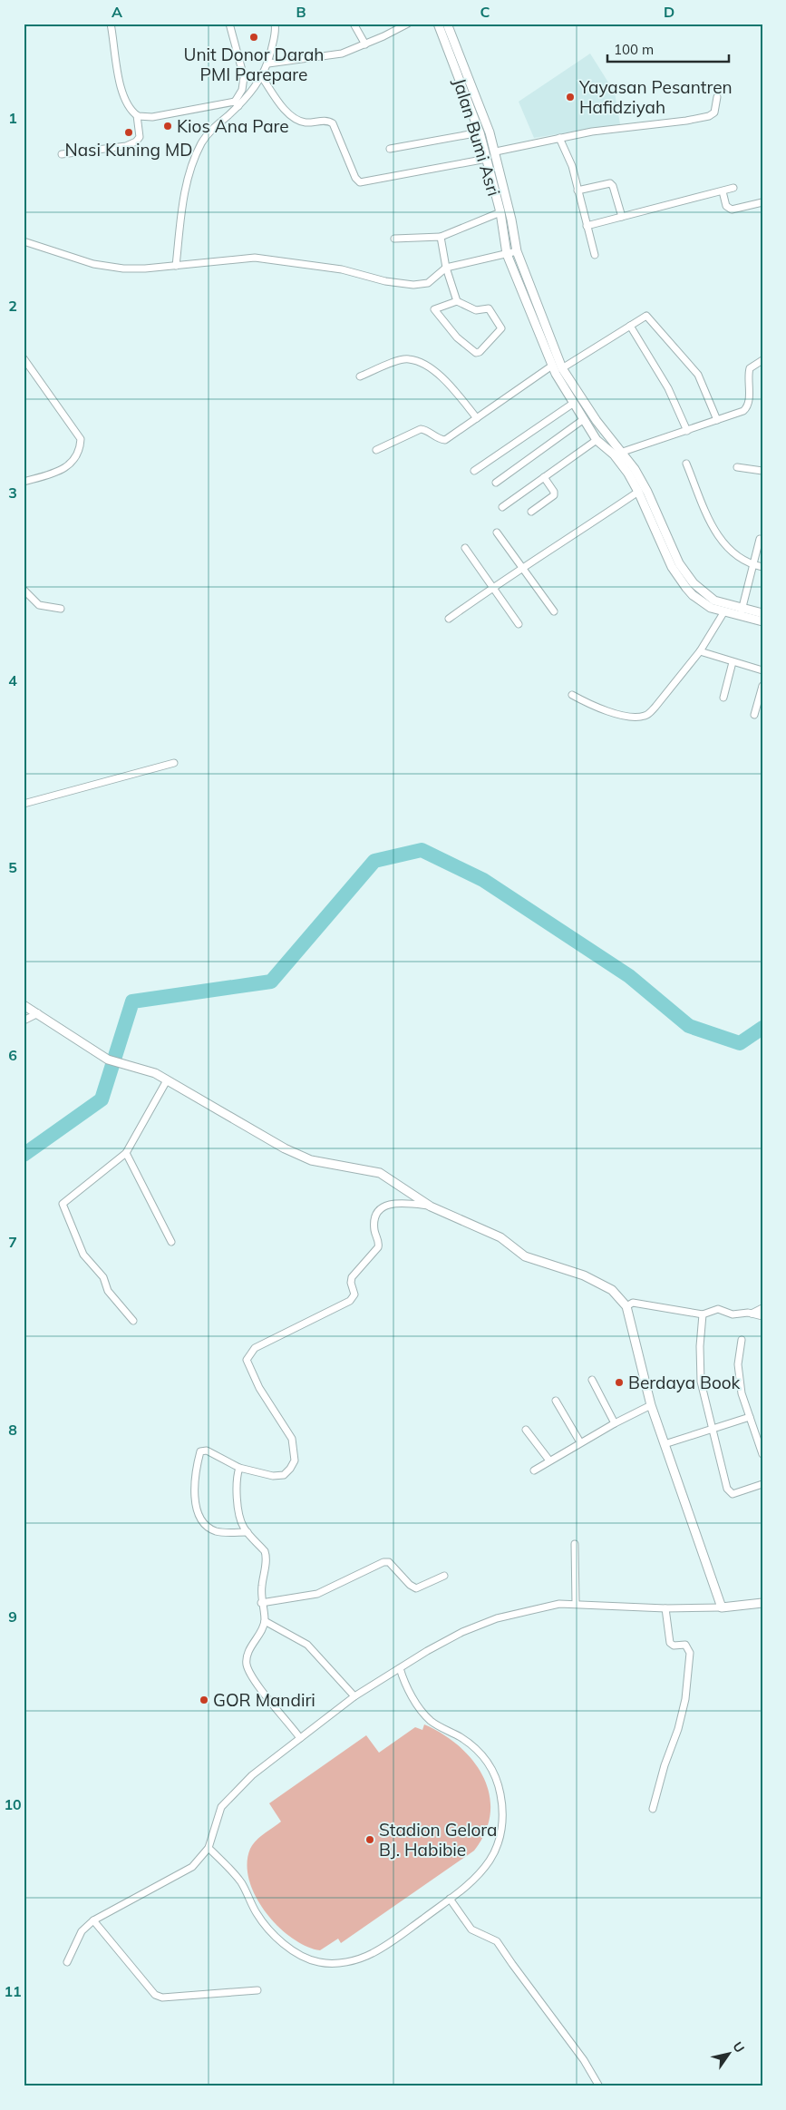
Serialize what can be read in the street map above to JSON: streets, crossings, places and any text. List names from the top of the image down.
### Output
{
  "streets": {
    "street": ["Jalan Bumi Asri"]
  },
  "places": [
    "Unit Donor Darah PMI Parepare",
    "Yayasan Pesantren Hafidziyah",
    "Kios Ana Pare",
    "Nasi Kuning MD",
    "Berdaya Book",
    "GOR Mandiri",
    "Stadion Gelora BJ. Habibie"
  ],
  "scale_bar": "100 m",
  "north": "top right",
  "grid": {
    "columns": [
      "A",
      "B",
      "C",
      "D"
    ],
    "rows": [
      "1",
      "2",
      "3",
      "4",
      "5",
      "6",
      "7",
      "8",
      "9",
      "10",
      "11"
    ]
  }
}
